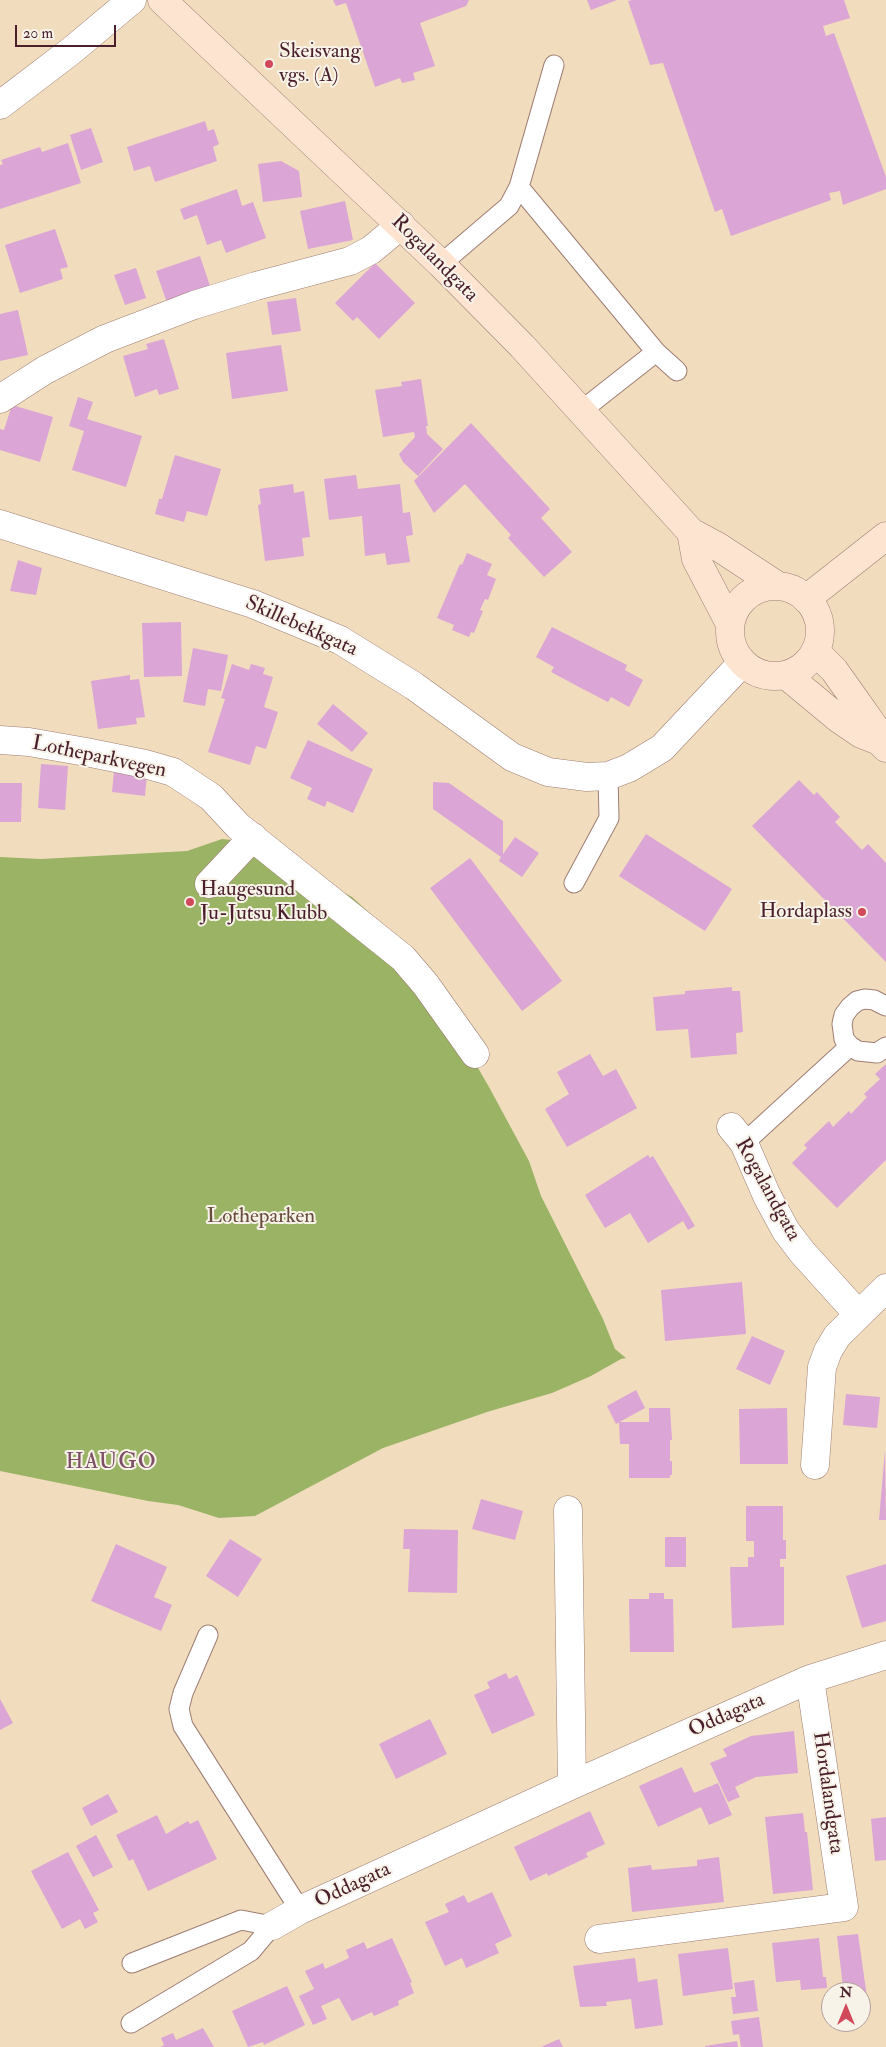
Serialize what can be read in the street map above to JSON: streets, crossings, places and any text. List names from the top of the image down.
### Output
{
  "streets": {
    "street": [
      "Rogalandgata",
      "Skillebekkgata",
      "Lotheparkvegen",
      "Oddagata",
      "Hordalandgata"
    ]
  },
  "crossings": [
    ["Rogalandgata", "Skillebekkgata"],
    ["Oddagata", "Hordalandgata"]
  ],
  "districts": ["HAUGO"],
  "parks": ["Lotheparken"],
  "places": ["Skeisvang vgs. (A)", "Haugesund Ju-Jutsu Klubb", "Hordaplass"],
  "scale_bar": "20 m",
  "north": "top"
}
